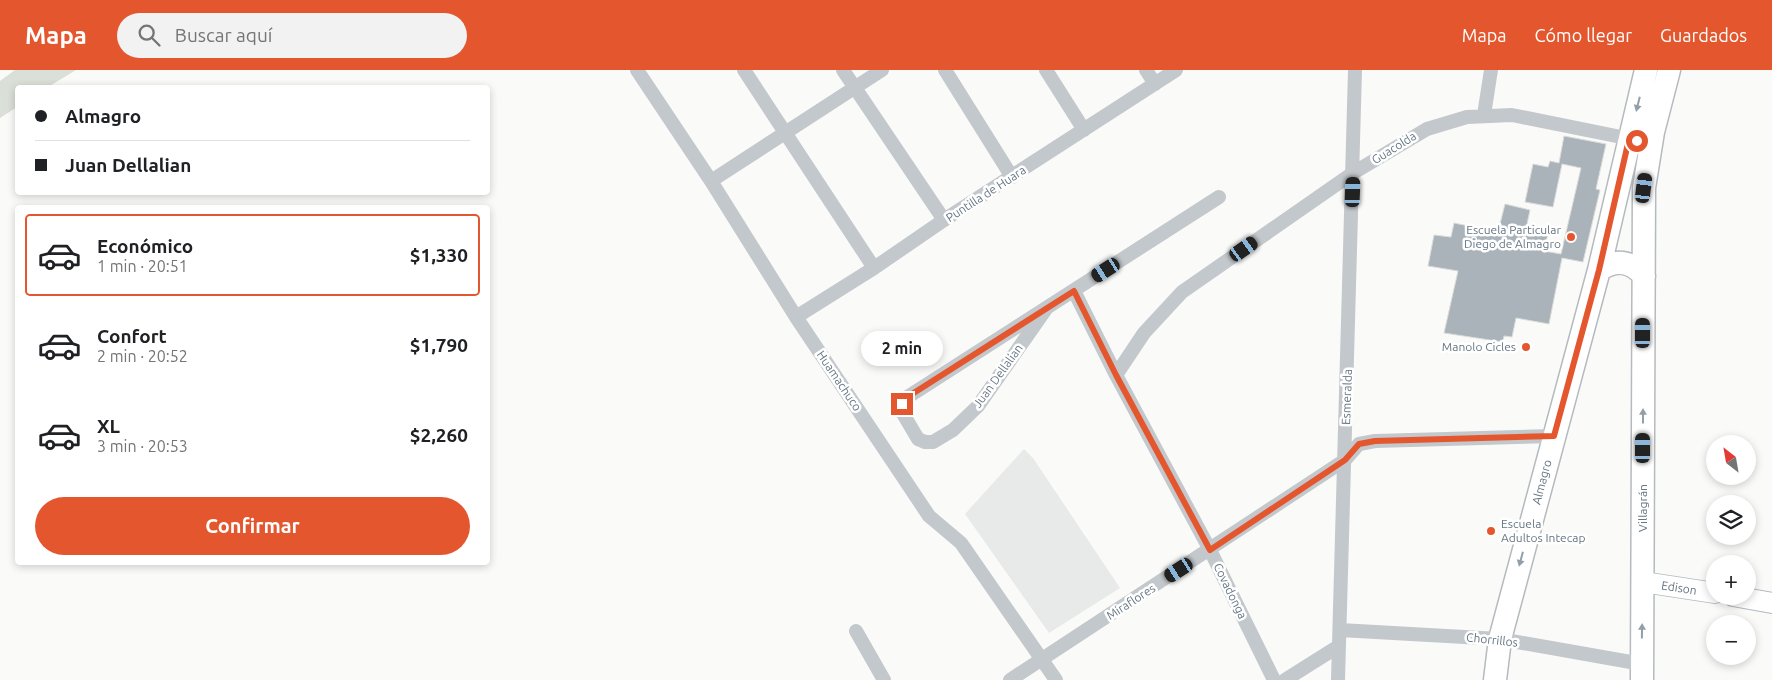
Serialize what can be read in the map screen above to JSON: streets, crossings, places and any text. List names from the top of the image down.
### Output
{
  "streets": {
    "main road": ["Almagro", "Villagrán"],
    "street": [
      "Guacolda",
      "Puntilla de Huara",
      "Juan Dellalian",
      "Huamachuco",
      "Esmeralda",
      "Edison",
      "Covadonga",
      "Miraflores",
      "Chorrillos"
    ]
  },
  "crossings": [
    ["Guacolda", "Esmeralda"],
    ["Guacolda", "Almagro"],
    ["Guacolda", "Covadonga"],
    ["Puntilla de Huara", "Huamachuco"],
    ["Juan Dellalian", "Covadonga"],
    ["Huamachuco", "Miraflores"],
    ["Esmeralda", "Miraflores"],
    ["Esmeralda", "Chorrillos"],
    ["Almagro", "Miraflores"],
    ["Almagro", "Chorrillos"],
    ["Villagrán", "Edison"],
    ["Villagrán", "Chorrillos"],
    ["Covadonga", "Miraflores"]
  ],
  "one_way": ["Almagro", "Villagrán"],
  "places": ["Escuela Particular Diego de Almagro", "Manolo Cicles", "Escuela Adultos Intecap"],
  "north": "top left",
  "page": {
    "header": "Mapa",
    "search": "Buscar aquí",
    "nav": ["Mapa", "Cómo llegar", "Guardados"],
    "banner": ["Almagro", "Juan Dellalian"],
    "list": [
      {
        "name": "Económico",
        "note": "1 min · 20:51",
        "value": "$1,330"
      },
      {
        "name": "Confort",
        "note": "2 min · 20:52",
        "value": "$1,790"
      },
      {
        "name": "XL",
        "note": "3 min · 20:53",
        "value": "$2,260"
      }
    ],
    "bubble": "2 min",
    "map_buttons": ["+", "−"],
    "buttons": "Confirmar"
  }
}
